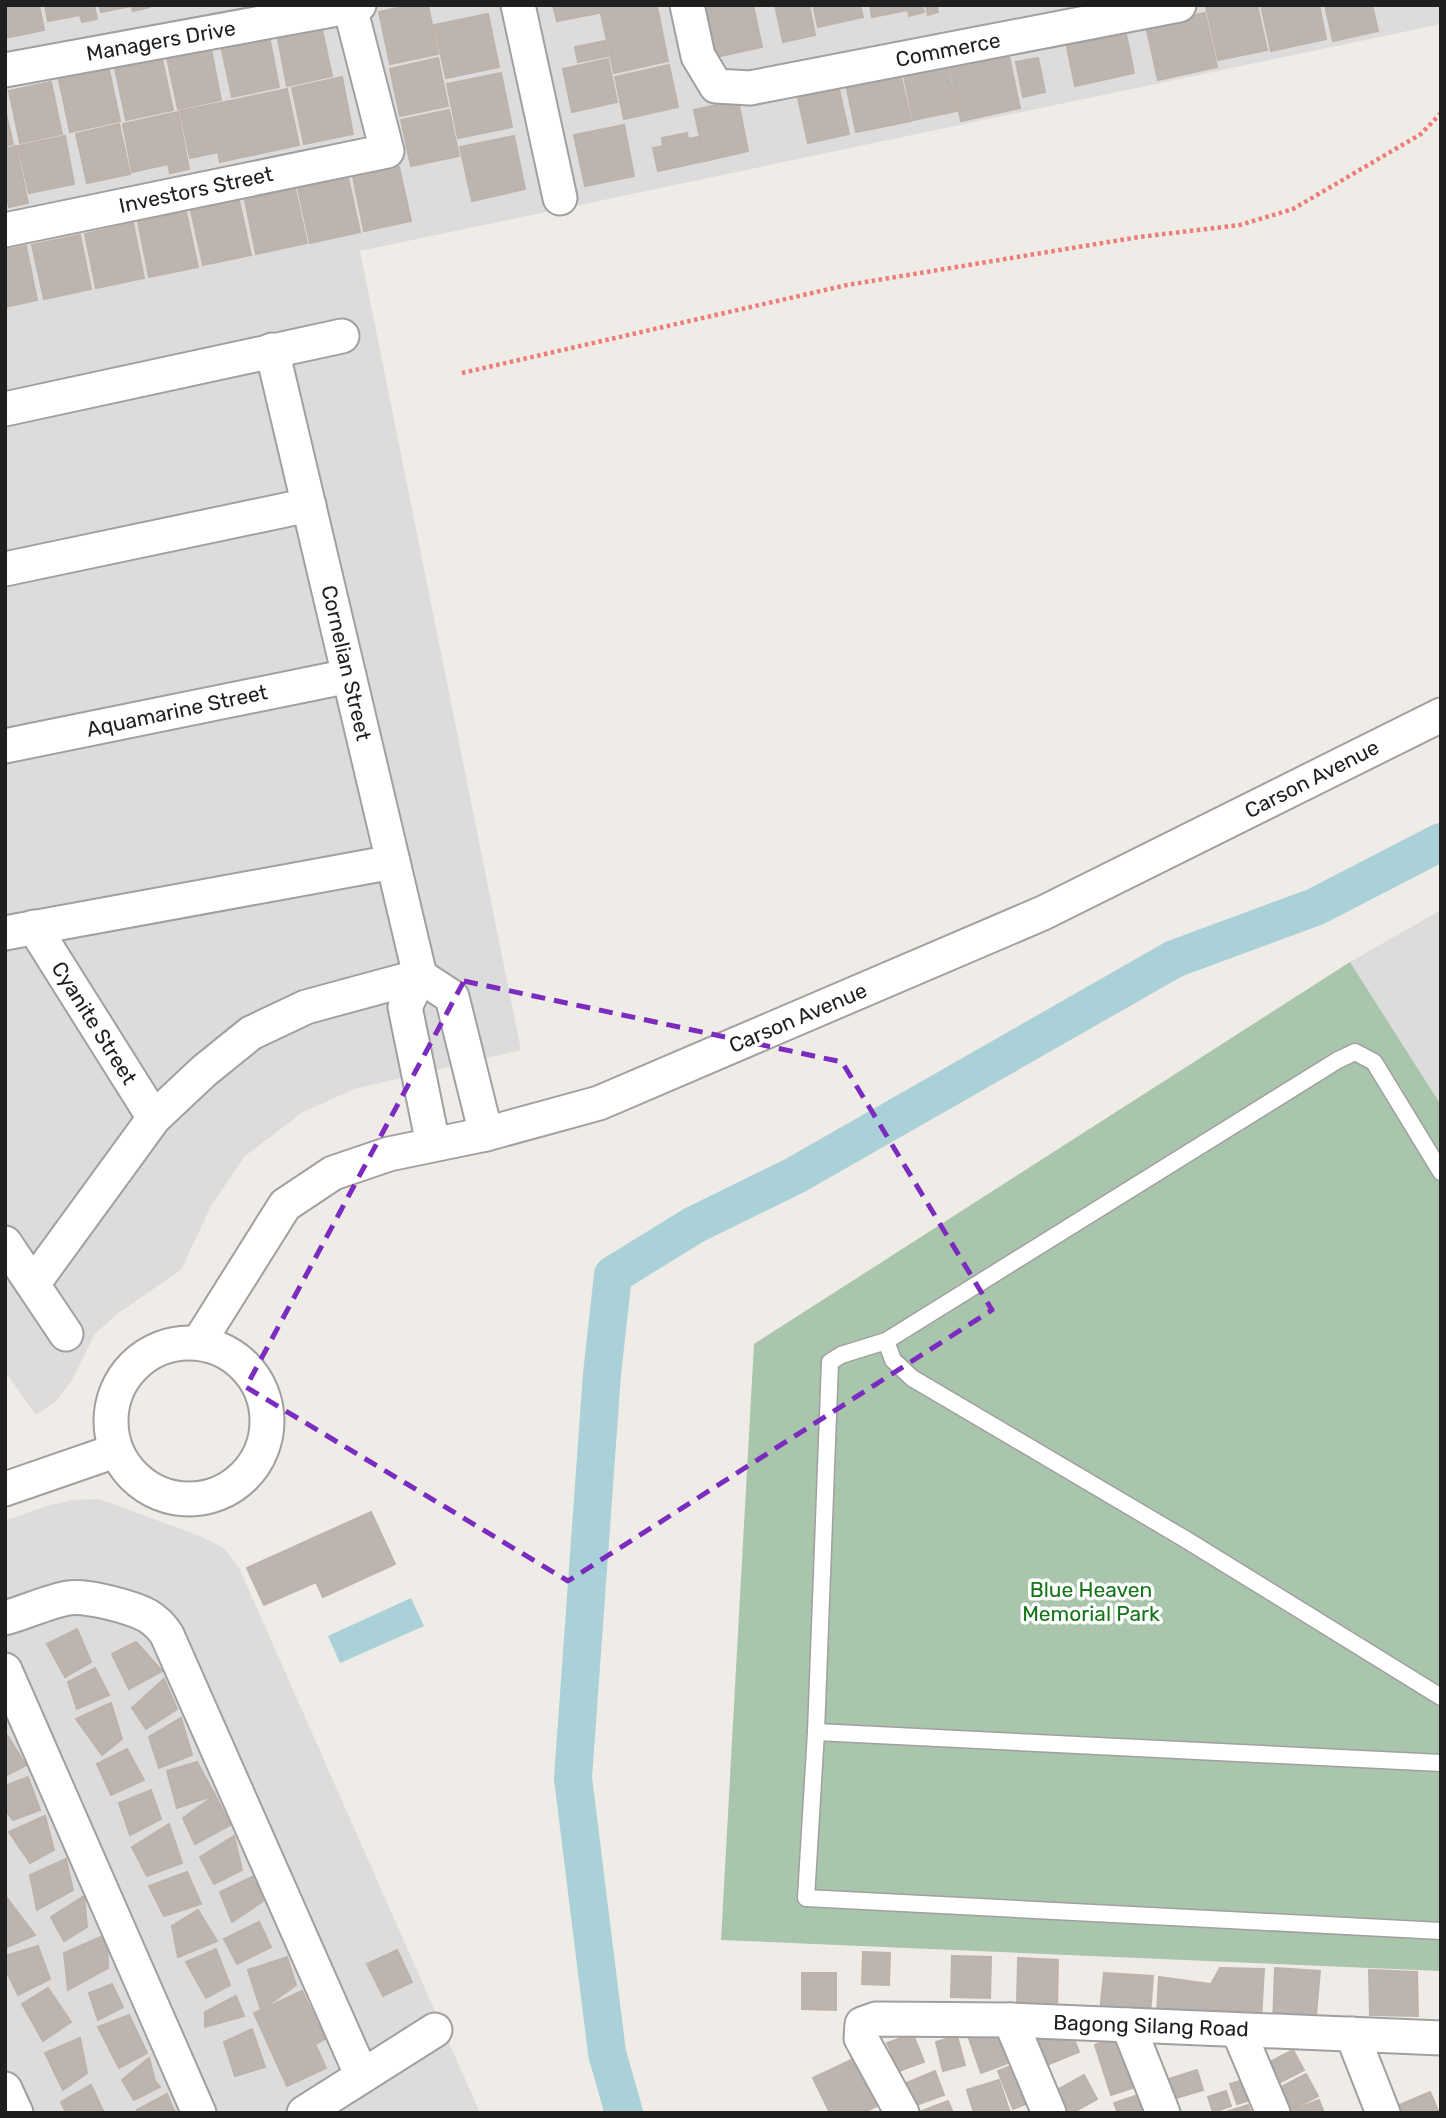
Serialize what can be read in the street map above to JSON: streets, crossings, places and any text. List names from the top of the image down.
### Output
{
  "streets": {
    "street": [
      "Managers Drive",
      "Commerce",
      "Investors Street",
      "Cornelian Street",
      "Aquamarine Street",
      "Carson Avenue",
      "Cyanite Street",
      "Bagong Silang Road"
    ]
  },
  "crossings": [
    ["Managers Drive", "Investors Street"],
    ["Cornelian Street", "Aquamarine Street"]
  ],
  "parks": ["Blue Heaven Memorial Park"]
}
